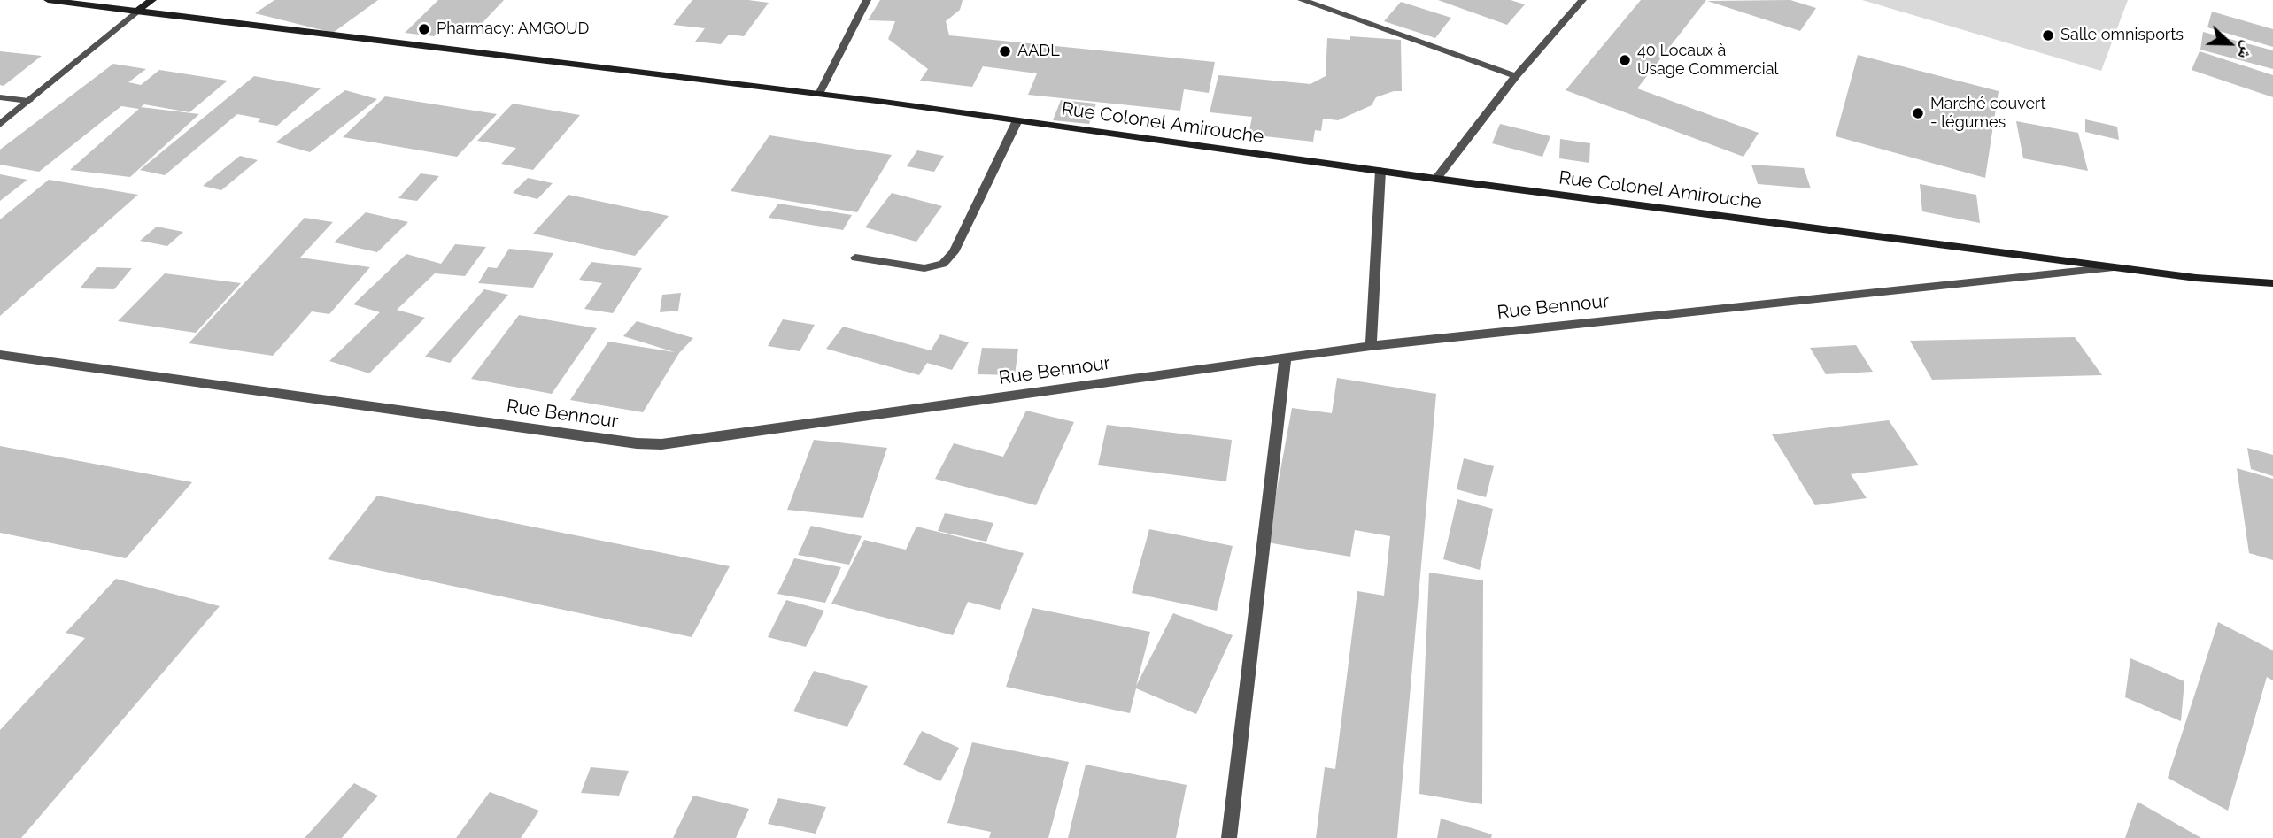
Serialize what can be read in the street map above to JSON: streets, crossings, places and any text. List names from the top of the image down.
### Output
{
  "streets": {
    "main road": ["Rue Colonel Amirouche"],
    "street": ["Rue Bennour"]
  },
  "crossings": [
    ["Rue Colonel Amirouche", "Rue Bennour"]
  ],
  "places": [
    "Pharmacy: AMGOUD",
    "Salle omnisports",
    "AADL",
    "40 Locaux à Usage Commercial",
    "Marché couvert - légumes"
  ],
  "north": "right"
}
